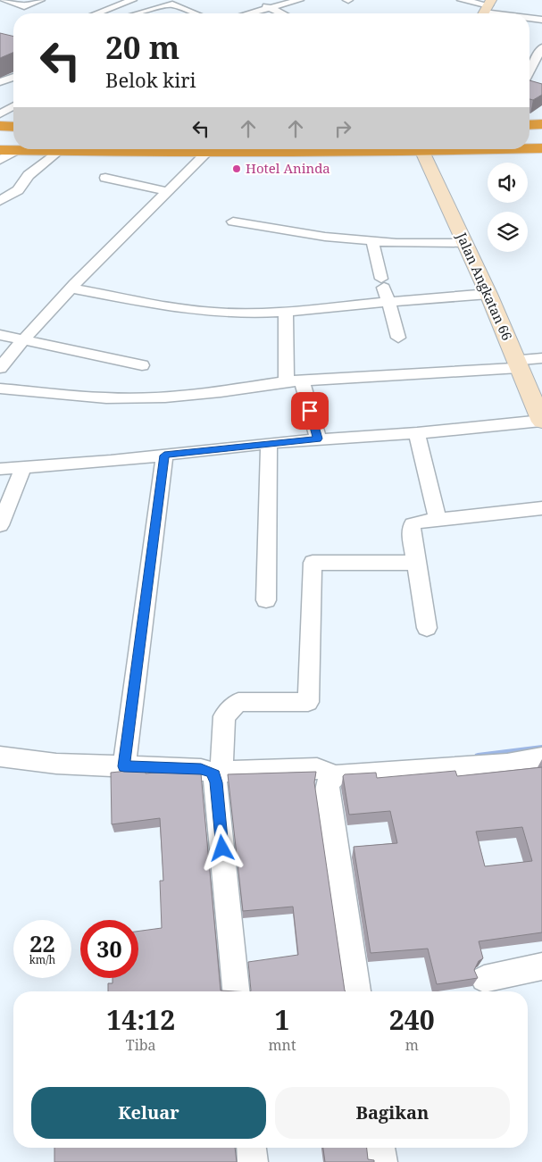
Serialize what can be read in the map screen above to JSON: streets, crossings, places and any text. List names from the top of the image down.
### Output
{
  "streets": {
    "street": ["Jalan Angkatan 66"]
  },
  "places": ["Hotel Aninda"],
  "page": {
    "turn": ["20 m", "Belok kiri"],
    "speed": "22 km/h",
    "limit": "30",
    "eta": [
      "14:12",
      "Tiba",
      "1",
      "mnt",
      "240",
      "m"
    ],
    "buttons": ["Keluar", "Bagikan"]
  }
}
